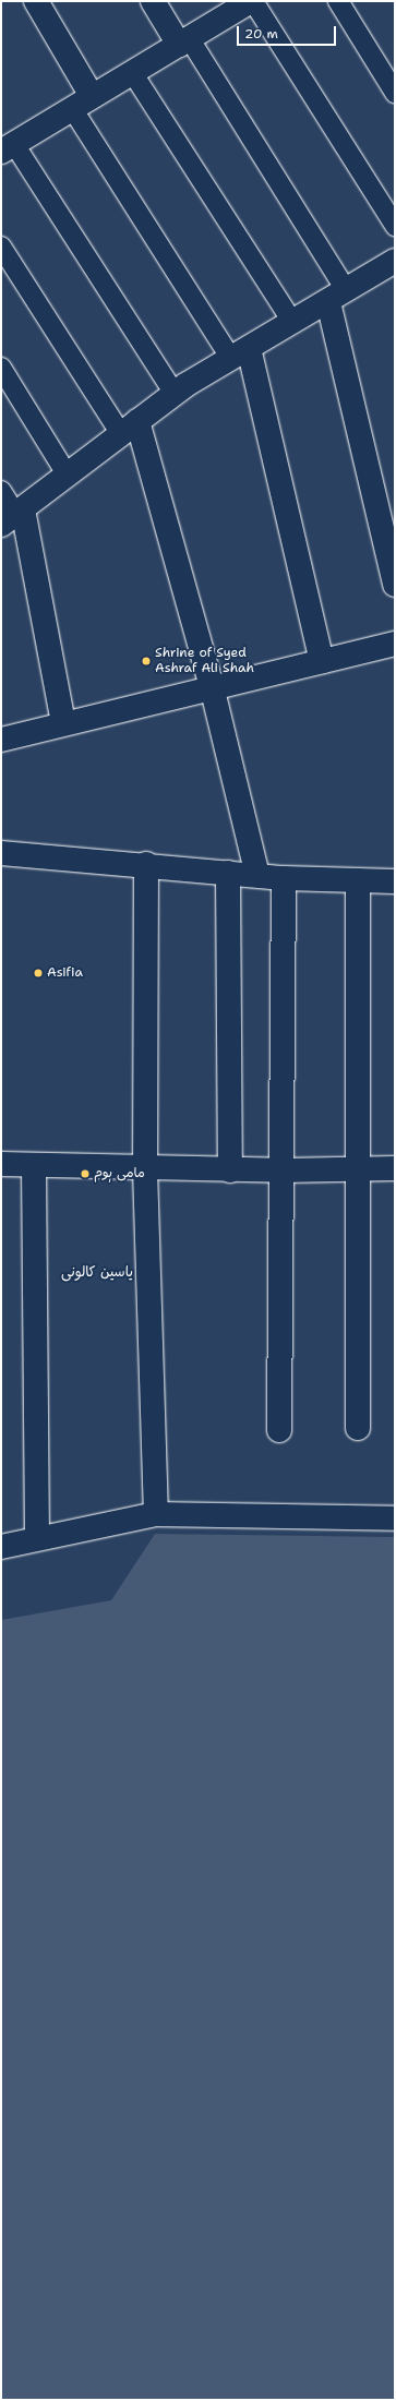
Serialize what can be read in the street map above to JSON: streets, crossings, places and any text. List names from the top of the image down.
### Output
{
  "districts": ["یاسین کالونی"],
  "places": ["Shrine of Syed Ashraf Ali Shah", "Asifia", "مامی ہوم"],
  "scale_bar": "20 m"
}
